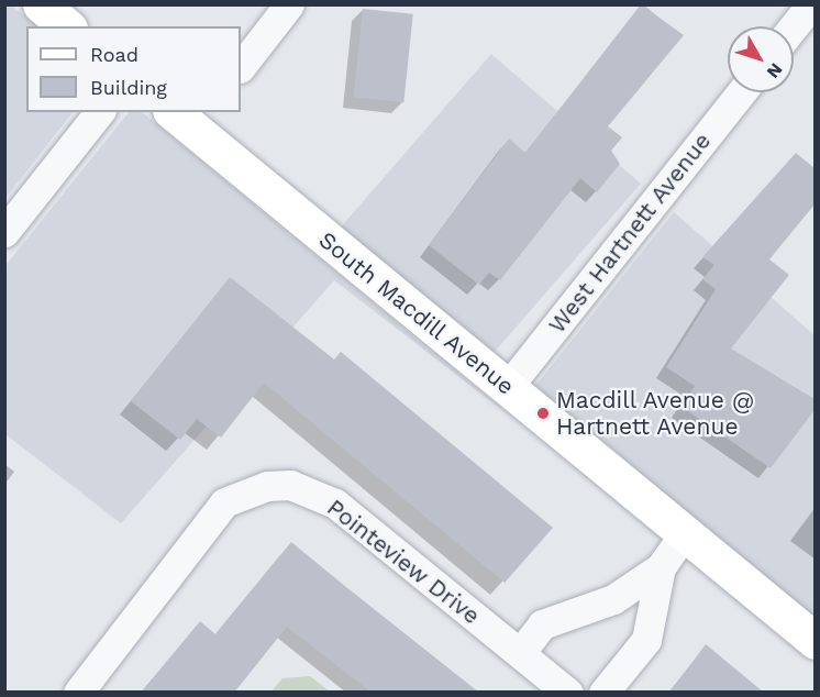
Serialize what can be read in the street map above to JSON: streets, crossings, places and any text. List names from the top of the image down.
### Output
{
  "streets": {
    "street": ["West Hartnett Avenue", "South Macdill Avenue", "Pointeview Drive"]
  },
  "crossings": [
    ["West Hartnett Avenue", "South Macdill Avenue"]
  ],
  "places": ["Macdill Avenue @ Hartnett Avenue"],
  "legend": ["Road", "Building"],
  "north": "bottom right"
}
